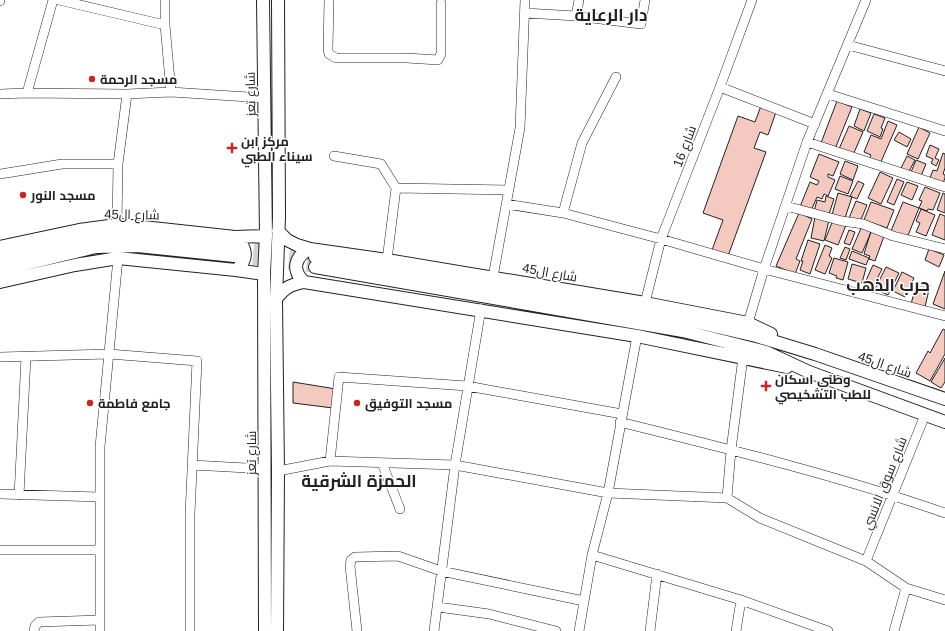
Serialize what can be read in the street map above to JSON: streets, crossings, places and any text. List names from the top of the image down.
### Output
{
  "streets": {
    "main road": ["شارع تعز", "شارع ال45"],
    "street": ["شارع 16", "شارع سوق الانسي"]
  },
  "crossings": [
    ["شارع تعز", "شارع ال45"],
    ["شارع 16", "شارع ال45"],
    ["شارع ال45", "شارع سوق الانسي"]
  ],
  "districts": ["دار الرعاية", "جرب الذهب", "الحمزة الشرقية"],
  "places": {
    "other": [
      "مسجد الرحمة",
      "مسجد النور",
      "جامع فاطمة",
      "مسجد التوفيق"
    ],
    "health": ["مركز ابن سيناء الطبي", "وطني اسكان للطب التشخيصي"]
  }
}
